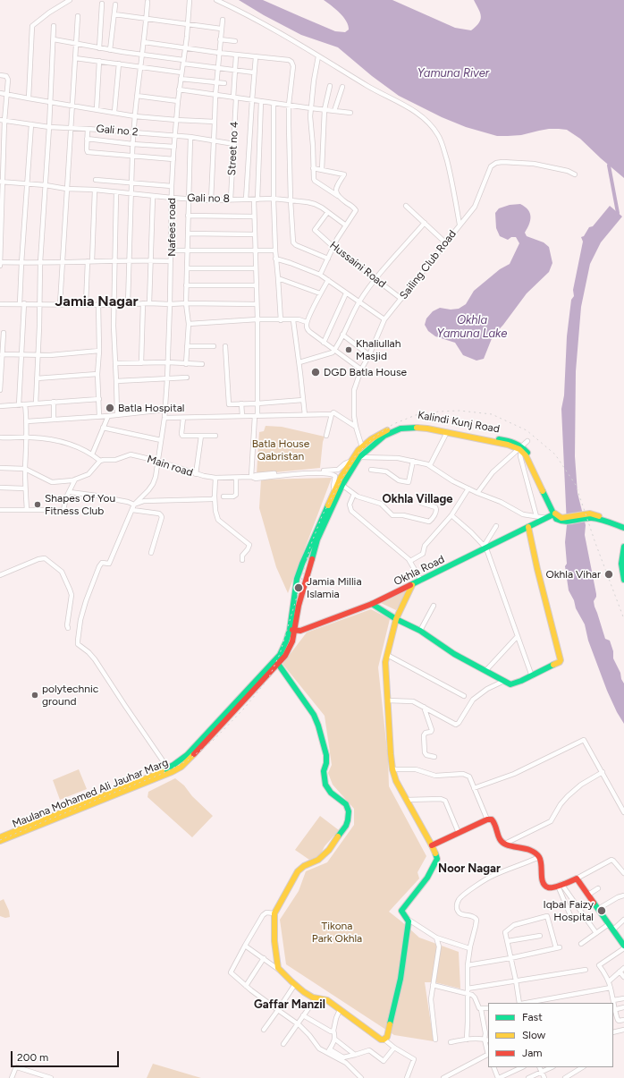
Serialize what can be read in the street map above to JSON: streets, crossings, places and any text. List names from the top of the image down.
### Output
{
  "streets": {
    "street": [
      "Gali no 2",
      "Street no 4",
      "Gali no 8",
      "Nafees road",
      "Hussaini Road",
      "Sailing Club Road",
      "Kalindi Kunj Road",
      "Main road",
      "Okhla Road",
      "Maulana Mohamed Ali Jauhar Marg"
    ]
  },
  "crossings": [
    ["Gali no 2", "Street no 4"],
    ["Gali no 2", "Nafees road"],
    ["Street no 4", "Gali no 8"],
    ["Gali no 8", "Nafees road"],
    ["Gali no 8", "Hussaini Road"],
    ["Nafees road", "Main road"],
    ["Hussaini Road", "Sailing Club Road"],
    ["Sailing Club Road", "Kalindi Kunj Road"],
    ["Kalindi Kunj Road", "Main road"],
    ["Kalindi Kunj Road", "Okhla Road"],
    ["Kalindi Kunj Road", "Maulana Mohamed Ali Jauhar Marg"],
    ["Okhla Road", "Maulana Mohamed Ali Jauhar Marg"]
  ],
  "districts": [
    "Jamia Nagar",
    "Okhla Village",
    "Noor Nagar",
    "Gaffar Manzil"
  ],
  "water": ["Yamuna River", "Okhla Yamuna Lake"],
  "parks": ["Batla House Qabristan", "Tikona Park Okhla"],
  "places": [
    "Khaliullah Masjid",
    "DGD Batla House",
    "Batla Hospital",
    "Shapes Of You Fitness Club",
    "Okhla Vihar",
    "Jamia Millia Islamia",
    "polytechnic ground",
    "Iqbal Faizy Hospital"
  ],
  "legend": ["Fast", "Slow", "Jam"],
  "scale_bar": "200 m"
}
